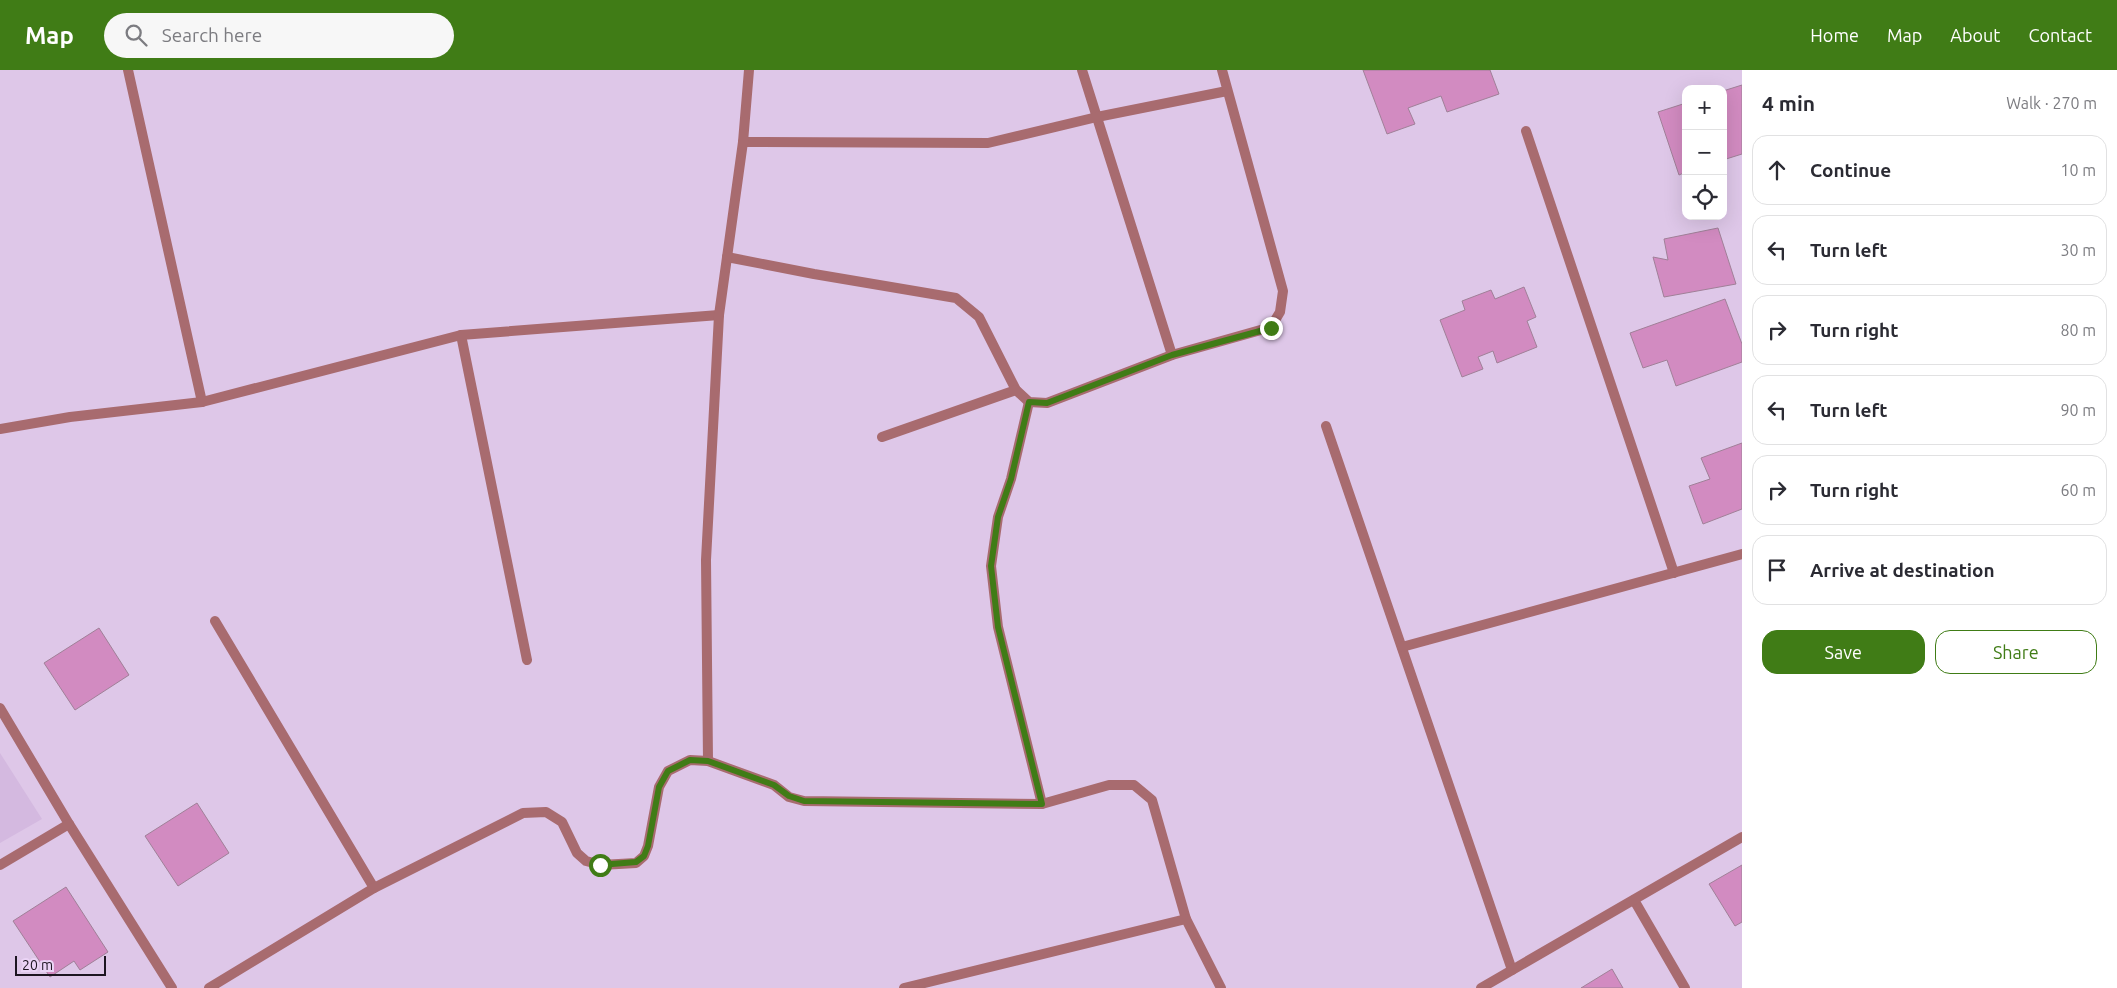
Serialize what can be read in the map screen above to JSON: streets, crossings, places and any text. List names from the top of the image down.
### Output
{
  "scale_bar": "20 m",
  "page": {
    "header": "Map",
    "search": "Search here",
    "nav": [
      "Home",
      "Map",
      "About",
      "Contact"
    ],
    "heading": ["4 min", "Walk · 270 m"],
    "map_buttons": ["+", "−"],
    "list": [
      ["Continue", "10 m"],
      ["Turn left", "30 m"],
      ["Turn right", "80 m"],
      ["Turn left", "90 m"],
      ["Turn right", "60 m"],
      "Arrive at destination"
    ],
    "buttons": ["Save", "Share"],
    "scale": "20 m"
  }
}
